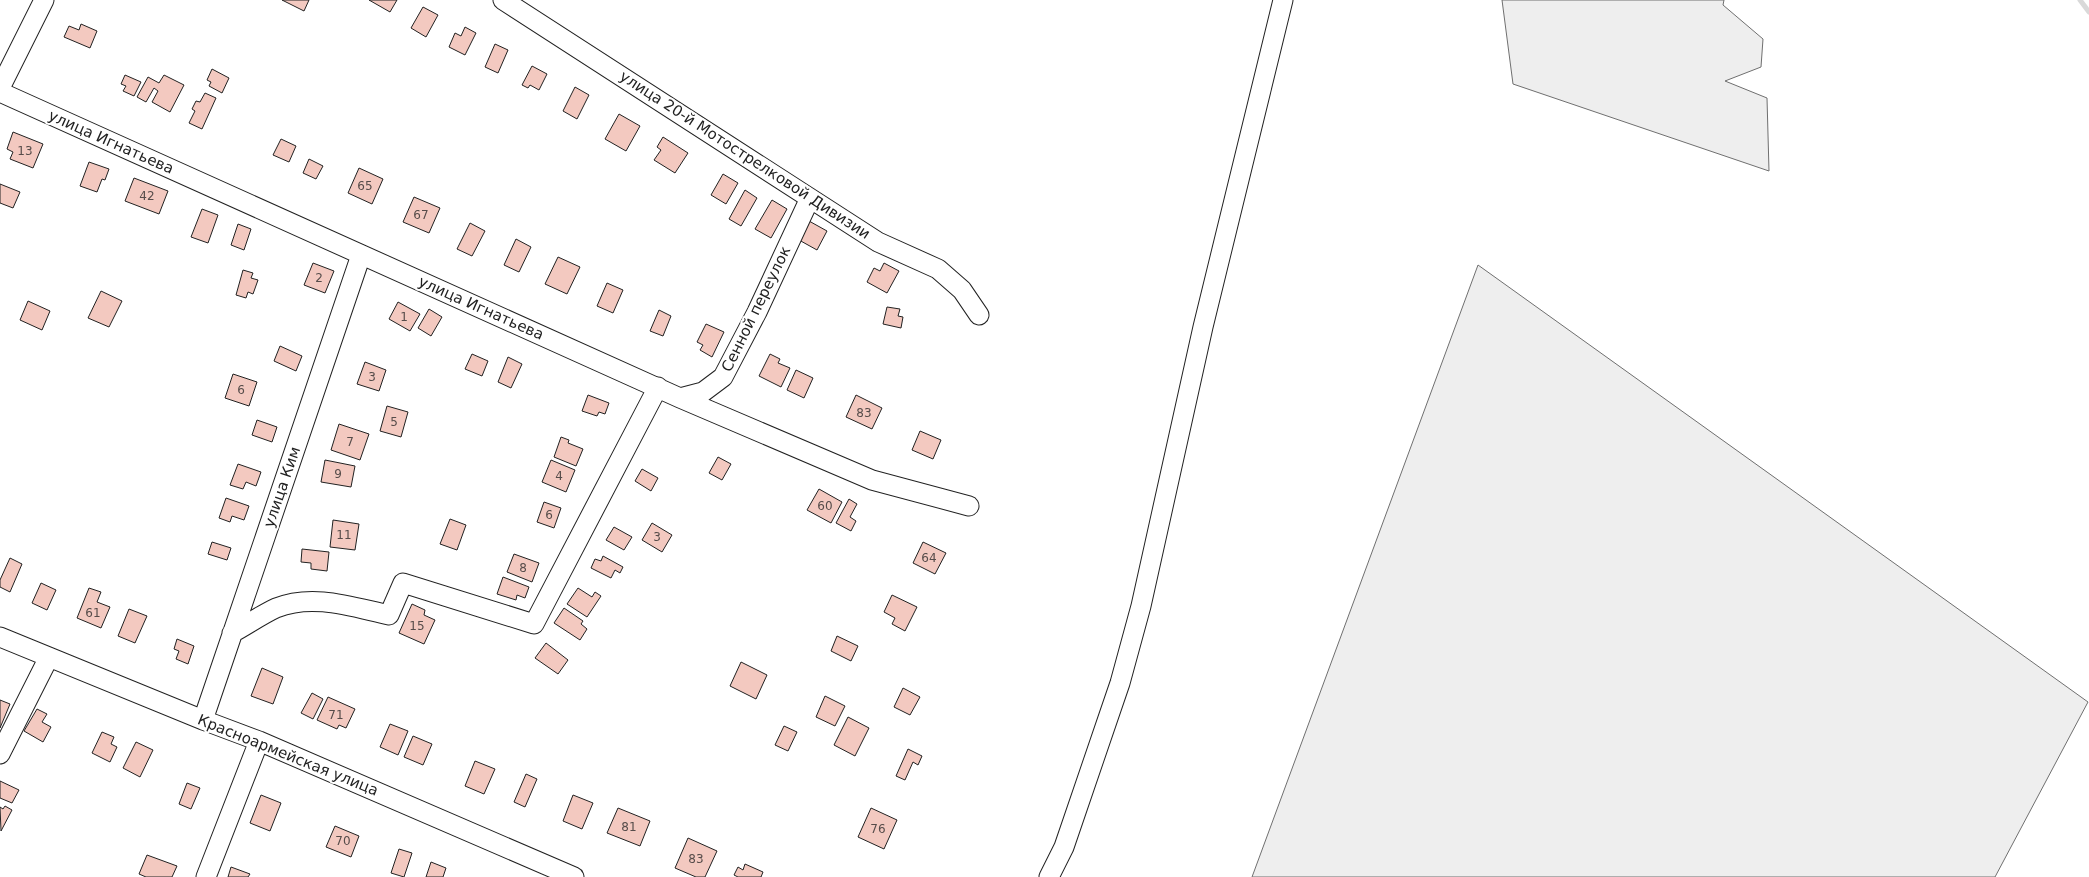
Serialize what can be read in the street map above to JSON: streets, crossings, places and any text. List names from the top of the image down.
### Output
{
  "streets": {
    "street": [
      "улица Игнатьева",
      "улица 20-й Мотострелковой Дивизии",
      "Сенной переулок",
      "улица Ким",
      "Красноармейская улица"
    ]
  },
  "crossings": [
    ["улица Игнатьева", "Сенной переулок"],
    ["улица Игнатьева", "улица Ким"],
    ["улица 20-й Мотострелковой Дивизии", "Сенной переулок"],
    ["улица Ким", "Красноармейская улица"]
  ],
  "house_numbers": [
    "13",
    "65",
    "42",
    "67",
    "2",
    "1",
    "3",
    "6",
    "83",
    "5",
    "7",
    "9",
    "4",
    "60",
    "6",
    "11",
    "3",
    "64",
    "8",
    "61",
    "15",
    "71",
    "81",
    "76",
    "70",
    "83"
  ]
}
